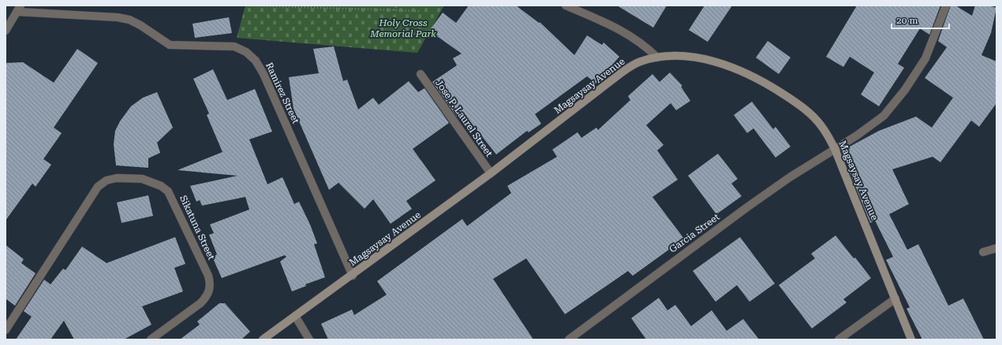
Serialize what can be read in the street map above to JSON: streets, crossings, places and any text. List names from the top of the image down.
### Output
{
  "streets": {
    "street": [
      "Magsaysay Avenue",
      "Ramirez Street",
      "Jose P. Laurel Street",
      "Sikatuna Street",
      "Garcia Street"
    ]
  },
  "crossings": [
    ["Magsaysay Avenue", "Ramirez Street"],
    ["Magsaysay Avenue", "Jose P. Laurel Street"],
    ["Magsaysay Avenue", "Garcia Street"]
  ],
  "parks": ["Holy Cross Memorial Park"],
  "scale_bar": "20 m"
}
